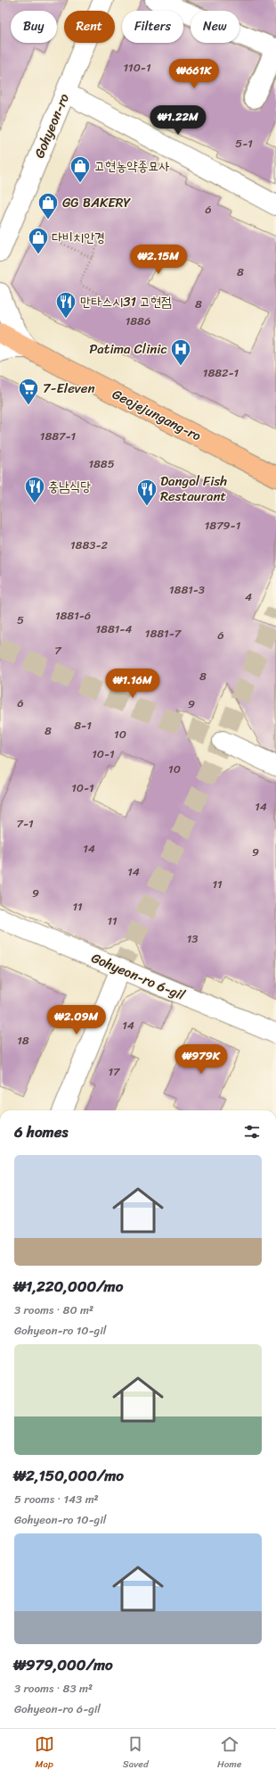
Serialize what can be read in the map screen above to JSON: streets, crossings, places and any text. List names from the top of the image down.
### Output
{
  "streets": {
    "main road": ["Geojejungang-ro"],
    "street": ["Gohyeon-ro", "Gohyeon-ro 6-gil"]
  },
  "places": {
    "shop": ["고현농약종묘사", "GG BAKERY", "다비치안경"],
    "restaurant": ["만타스시31 고현점", "충남식당", "Dangol Fish Restaurant"],
    "hospital": ["Patima Clinic"],
    "supermarket": ["7-Eleven"]
  },
  "house_numbers": [
    "110-1",
    "5-1",
    "6",
    "8",
    "8",
    "1886",
    "1882-1",
    "1887-1",
    "1885",
    "1879-1",
    "1883-2",
    "1881-3",
    "4",
    "1881-6",
    "5",
    "1881-4",
    "1881-7",
    "6",
    "7",
    "8",
    "6",
    "9",
    "8-1",
    "8",
    "10",
    "10-1",
    "10",
    "10-1",
    "14",
    "7-1",
    "14",
    "9",
    "14",
    "11",
    "9",
    "11",
    "11",
    "13",
    "14",
    "18",
    "17"
  ],
  "page": {
    "chip": [
      "Buy",
      "Rent",
      "Filters",
      "New"
    ],
    "price": [
      "₩661K",
      "₩1.22M",
      "₩2.15M",
      "₩1.16M",
      "₩2.09M",
      "₩979K"
    ],
    "heading": "6 homes",
    "list": [
      {
        "name": "₩1,220,000/mo",
        "note": "3 rooms · 80 m² · Gohyeon-ro 10-gil"
      },
      {
        "name": "₩2,150,000/mo",
        "note": "5 rooms · 143 m² · Gohyeon-ro 10-gil"
      },
      {
        "name": "₩979,000/mo",
        "note": "3 rooms · 83 m² · Gohyeon-ro 6-gil"
      }
    ],
    "tabs": ["Map", "Saved", "Home"]
  }
}
